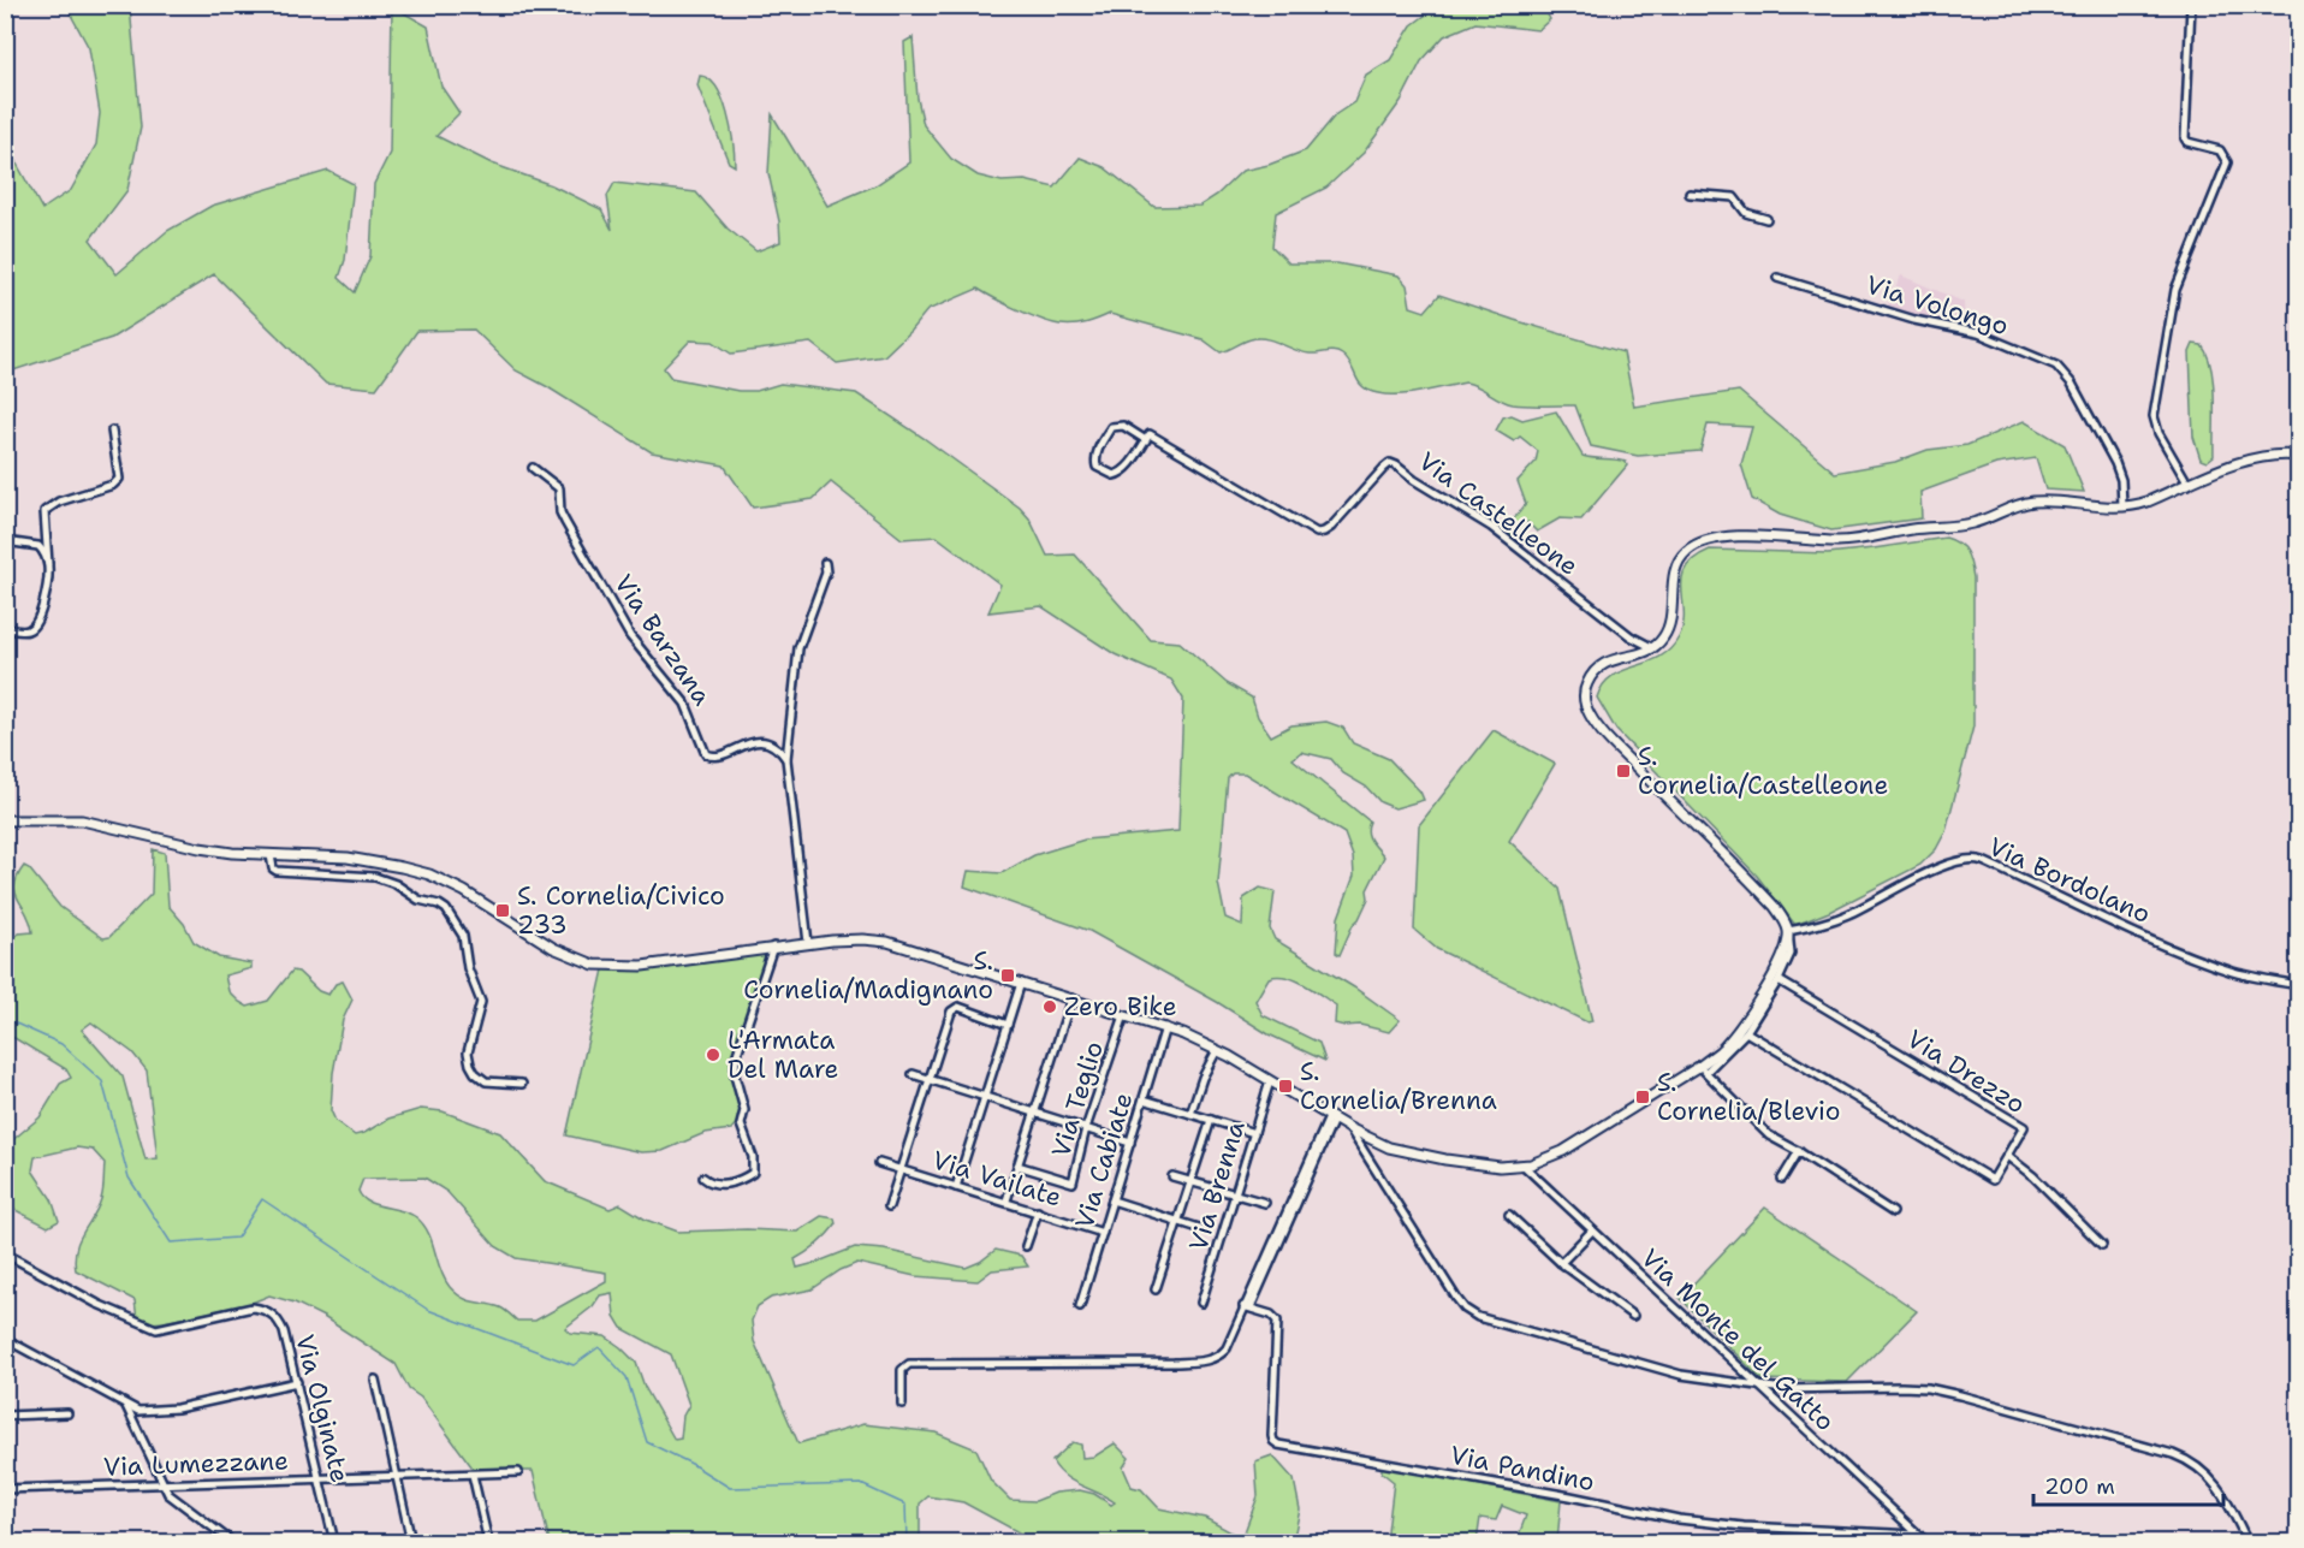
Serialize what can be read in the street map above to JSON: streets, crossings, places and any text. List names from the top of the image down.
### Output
{
  "streets": {
    "street": [
      "Via Volongo",
      "Via Castelleone",
      "Via Barzana",
      "Via Bordolano",
      "Via Drezzo",
      "Via Teglio",
      "Via Cabiate",
      "Via Vailate",
      "Via Brenna",
      "Via Monte del Gatto",
      "Via Olginate",
      "Via Lumezzane",
      "Via Pandino"
    ]
  },
  "crossings": [
    ["Via Cabiate", "Via Vailate"],
    ["Via Monte del Gatto", "Via Pandino"],
    ["Via Olginate", "Via Lumezzane"]
  ],
  "places": {
    "transit": [
      "S. Cornelia/Castelleone",
      "S. Cornelia/Civico 233",
      "S. Cornelia/Madignano",
      "S. Cornelia/Brenna",
      "S. Cornelia/Blevio"
    ],
    "other": ["Zero Bike", "L'Armata Del Mare"]
  },
  "scale_bar": "200 m"
}
